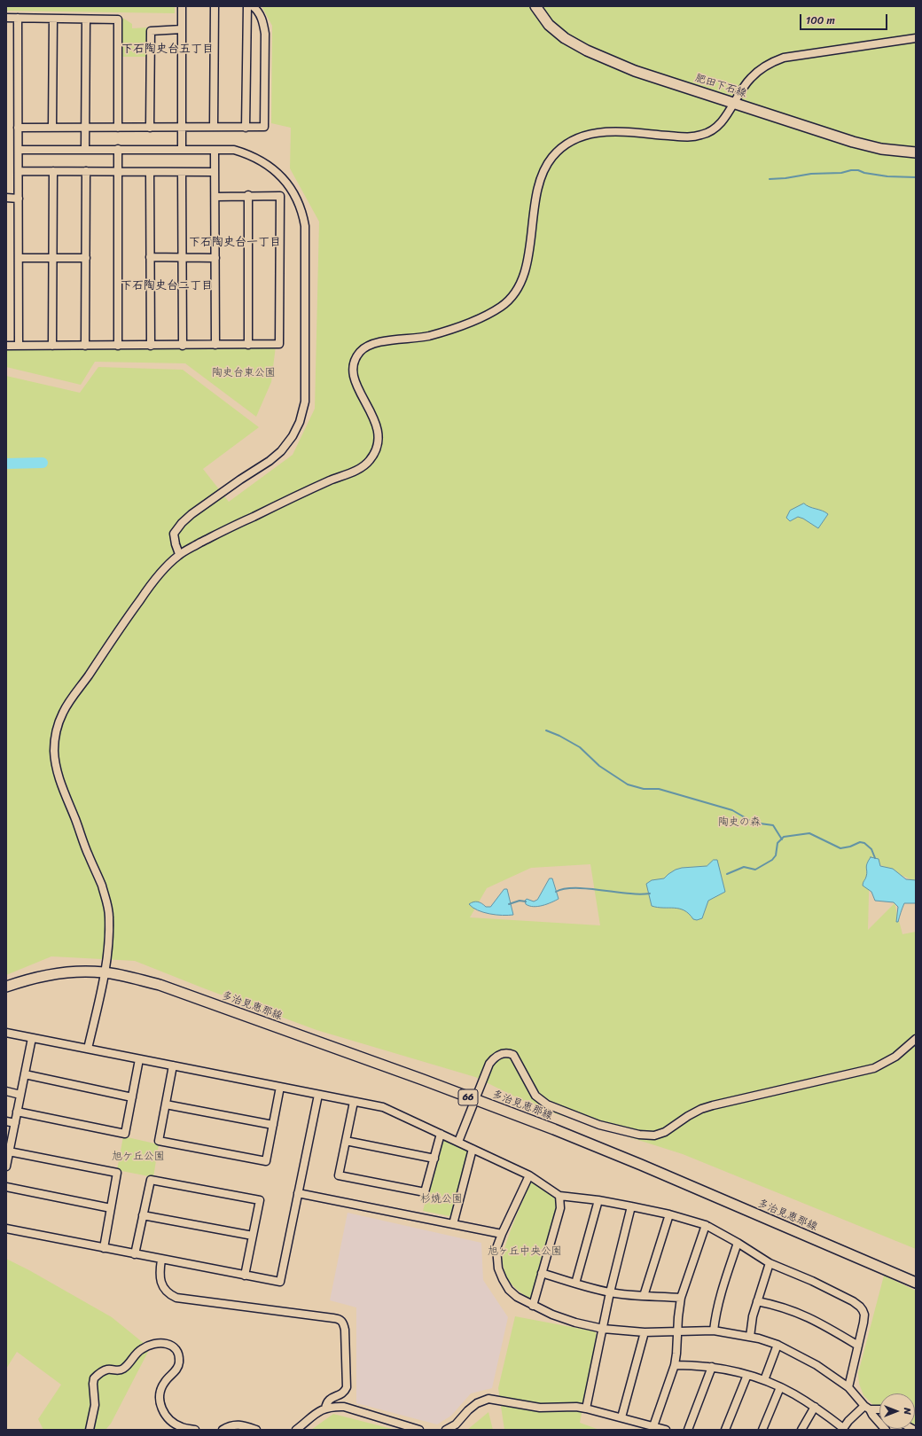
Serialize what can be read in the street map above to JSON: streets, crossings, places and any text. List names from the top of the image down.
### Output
{
  "streets": {
    "main road": ["肥田下石線", "多治見恵那線", "66"]
  },
  "districts": ["下石陶史台五丁目", "下石陶史台一丁目", "下石陶史台二丁目"],
  "parks": [
    "陶史台東公園",
    "陶史の森",
    "旭ケ丘公園",
    "杉焼公園",
    "旭ヶ丘中央公園"
  ],
  "scale_bar": "100 m",
  "north": "right"
}
